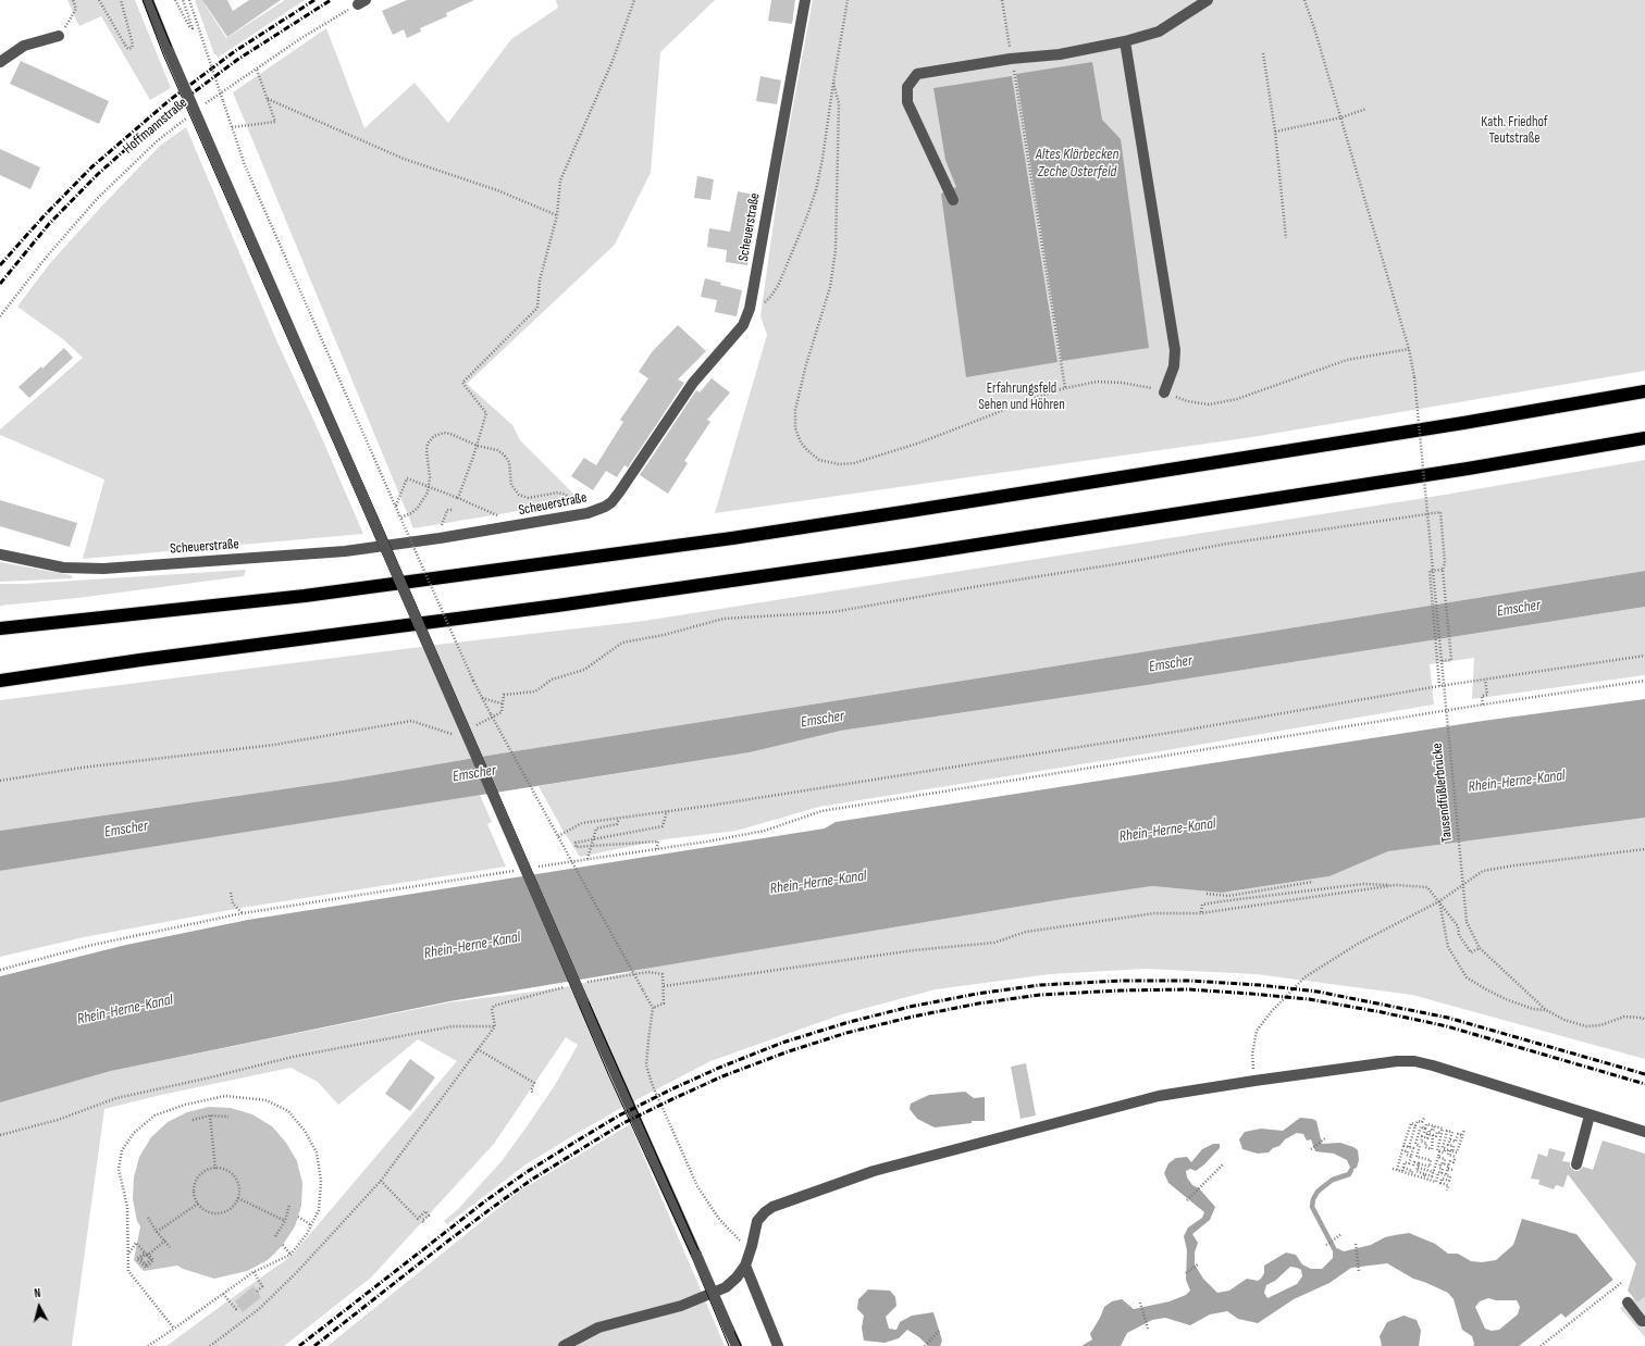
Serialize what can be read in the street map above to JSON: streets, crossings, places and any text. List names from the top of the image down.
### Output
{
  "streets": {
    "street": ["Scheuerstraße"],
    "path": ["Hoffmannstraße", "Tausendfüßlerbrücke"]
  },
  "water": ["Altes Klärbecken Zeche Osterfeld", "Emscher", "Rhein-Herne-Kanal"],
  "parks": ["Kath. Friedhof Teutstraße", "Erfahrungsfeld Sehen und Höhren"],
  "north": "top"
}
